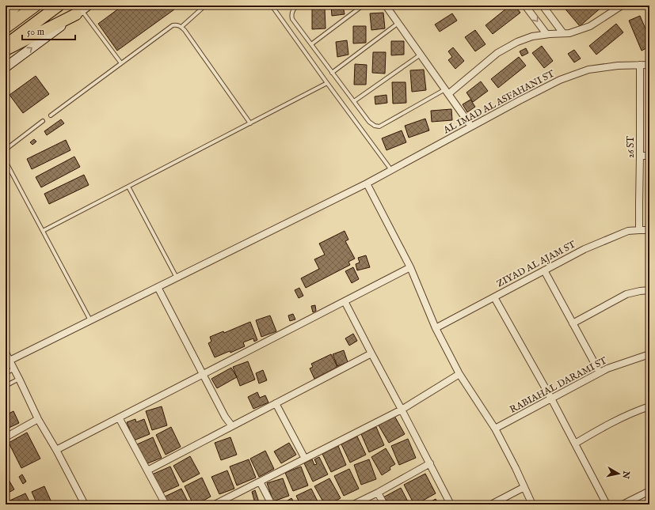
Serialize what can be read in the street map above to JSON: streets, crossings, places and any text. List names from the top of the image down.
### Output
{
  "streets": {
    "street": [
      "AL IMAD AL ASFAHANI ST",
      "26 ST",
      "ZIYAD AL AJAM ST",
      "RABIAHAL DARAMI ST"
    ]
  },
  "crossings": [
    ["AL IMAD AL ASFAHANI ST", "26 ST"],
    ["26 ST", "ZIYAD AL AJAM ST"]
  ],
  "scale_bar": "50 m",
  "north": "right"
}
